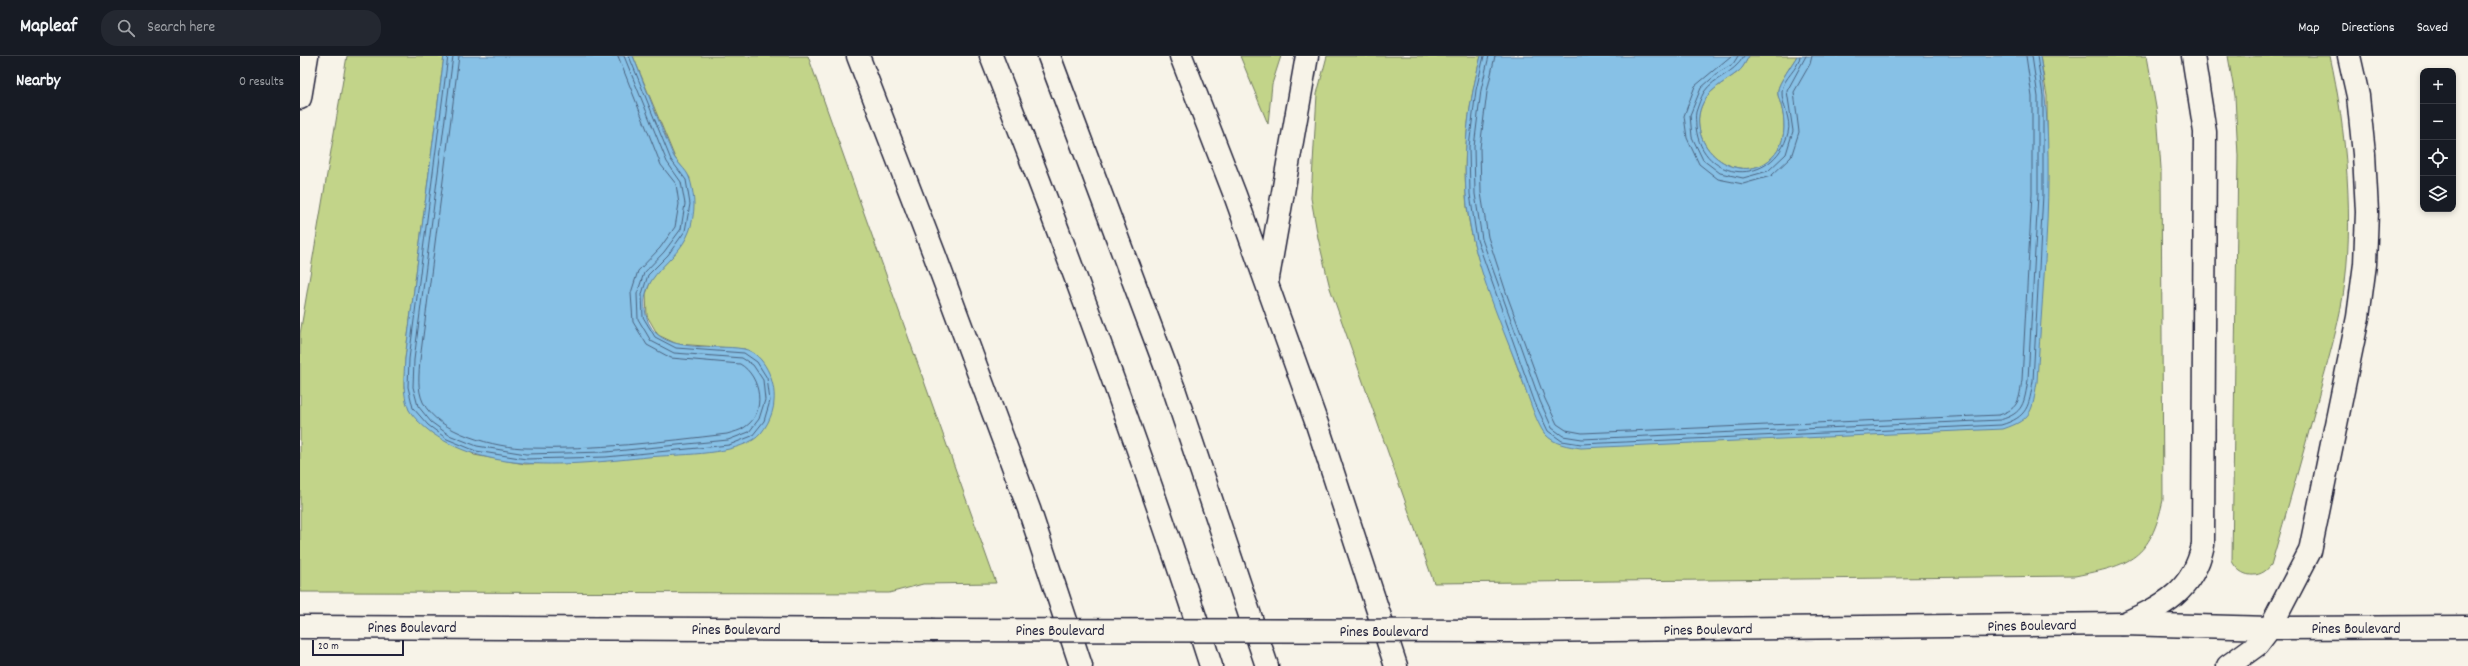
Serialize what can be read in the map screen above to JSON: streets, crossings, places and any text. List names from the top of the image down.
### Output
{
  "streets": {
    "highway": ["Pines Boulevard"]
  },
  "scale_bar": "20 m",
  "page": {
    "header": "Mapleaf",
    "search": "Search here",
    "nav": ["Map", "Directions", "Saved"],
    "heading": ["Nearby", "0 results"],
    "map_buttons": ["+", "−"],
    "scale": "20 m"
  }
}
